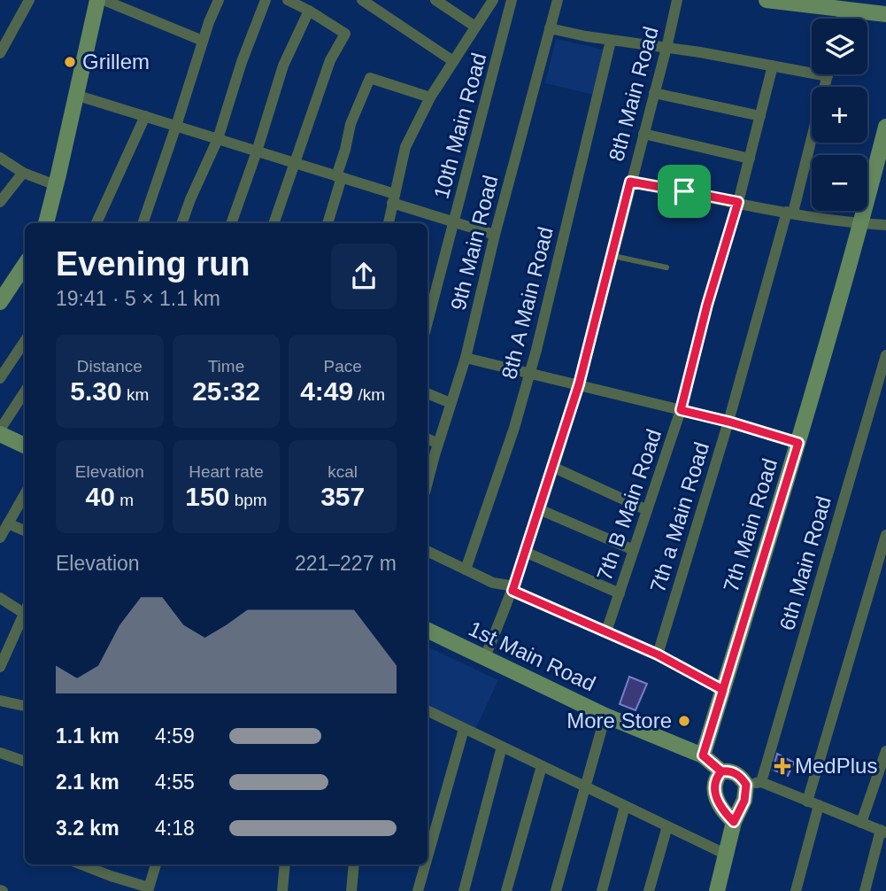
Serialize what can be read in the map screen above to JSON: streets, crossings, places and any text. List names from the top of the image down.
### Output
{
  "streets": {
    "street": [
      "8th Main Road",
      "10th Main Road",
      "9th Main Road",
      "8th A Main Road",
      "7th B Main Road",
      "7th a Main Road",
      "7th Main Road",
      "6th Main Road",
      "1st Main Road"
    ]
  },
  "crossings": [
    ["8th Main Road", "1st Main Road"],
    ["7th Main Road", "1st Main Road"],
    ["6th Main Road", "1st Main Road"]
  ],
  "places": {
    "other": ["Grillem", "More Store"],
    "health": ["MedPlus"]
  },
  "page": {
    "map_buttons": ["+", "−"],
    "heading": ["Evening run", "19:41 · 5 × 1.1 km"],
    "stats": [
      ["Distance", "5.30 km"],
      ["Time", "25:32"],
      ["Pace", "4:49 /km"],
      ["Elevation", "40 m"],
      ["Heart rate", "150 bpm"],
      ["kcal", "357"]
    ],
    "chart": ["Elevation", "221–227 m"],
    "list": [
      {
        "name": "1.1 km",
        "note": "4:59"
      },
      {
        "name": "2.1 km",
        "note": "4:55"
      },
      {
        "name": "3.2 km",
        "note": "4:18"
      }
    ]
  }
}
